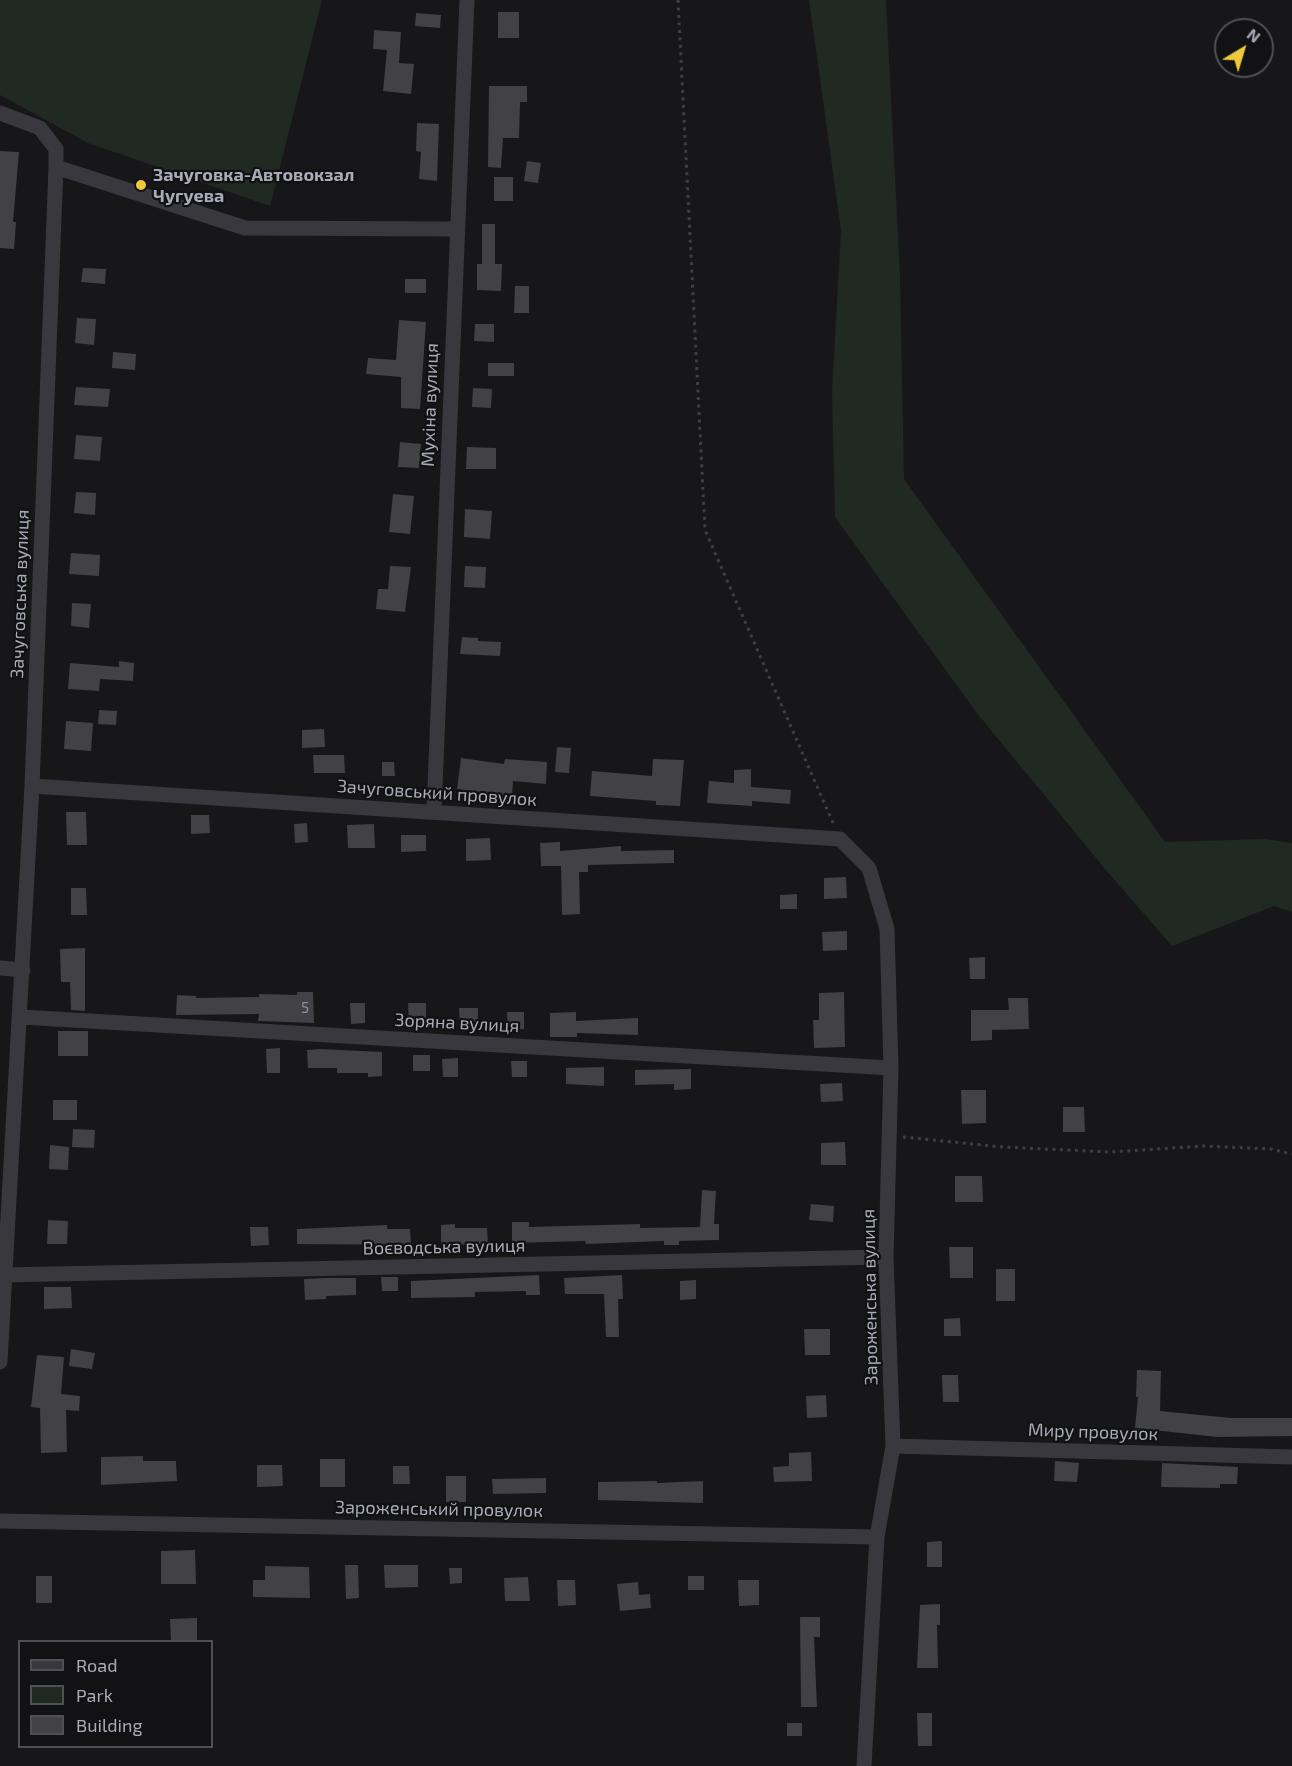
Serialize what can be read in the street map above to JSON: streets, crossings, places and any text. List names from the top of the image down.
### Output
{
  "streets": {
    "street": [
      "Мухіна вулиця",
      "Зачуговська вулиця",
      "Зачуговський провулок",
      "Зоряна вулиця",
      "Воєводська вулиця",
      "Зароженська вулиця",
      "Миру провулок",
      "Зароженський провулок"
    ]
  },
  "crossings": [
    ["Мухіна вулиця", "Зачуговський провулок"],
    ["Зачуговська вулиця", "Зачуговський провулок"],
    ["Зачуговська вулиця", "Зоряна вулиця"],
    ["Зачуговська вулиця", "Воєводська вулиця"],
    ["Зачуговський провулок", "Зароженська вулиця"],
    ["Зоряна вулиця", "Зароженська вулиця"],
    ["Воєводська вулиця", "Зароженська вулиця"],
    ["Зароженська вулиця", "Миру провулок"],
    ["Зароженська вулиця", "Зароженський провулок"]
  ],
  "places": ["Зачуговка-Автовокзал Чугуева"],
  "house_numbers": ["5"],
  "legend": ["Road", "Park", "Building"],
  "north": "top right"
}
